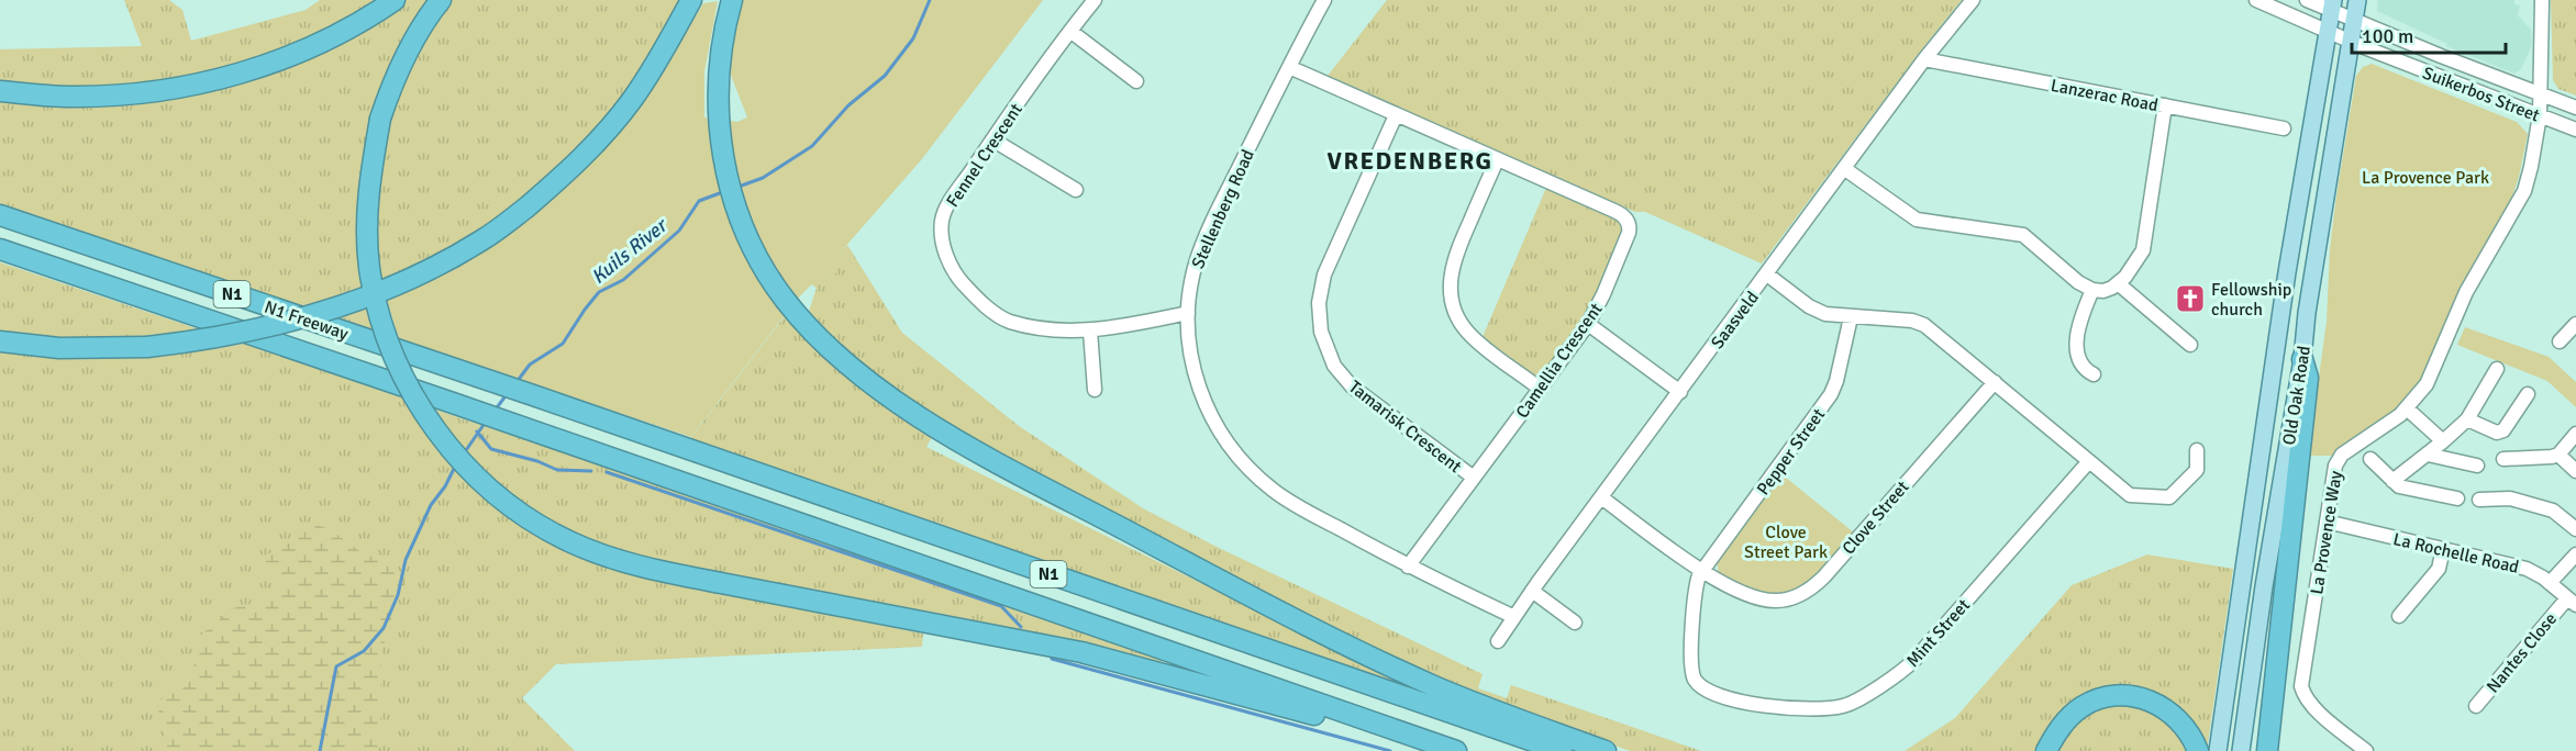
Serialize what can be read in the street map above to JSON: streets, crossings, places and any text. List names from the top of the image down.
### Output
{
  "streets": {
    "highway": ["N1", "N1 Freeway"],
    "main road": ["Old Oak Road"],
    "street": [
      "Suikerbos Street",
      "Lanzerac Road",
      "Fennel Crescent",
      "Stellenberg Road",
      "Saasveld",
      "Camellia Crescent",
      "Tamarisk Crescent",
      "Pepper Street",
      "Clove Street",
      "La Provence Way",
      "La Rochelle Road",
      "Mint Street",
      "Nantes Close"
    ]
  },
  "crossings": [
    ["Suikerbos Street", "Old Oak Road"],
    ["Suikerbos Street", "La Provence Way"],
    ["Lanzerac Road", "Saasveld"],
    ["Fennel Crescent", "Stellenberg Road"],
    ["Stellenberg Road", "Saasveld"],
    ["Stellenberg Road", "Camellia Crescent"],
    ["Saasveld", "Clove Street"],
    ["Camellia Crescent", "Tamarisk Crescent"],
    ["Pepper Street", "Clove Street"],
    ["Pepper Street", "Mint Street"],
    ["La Provence Way", "La Rochelle Road"],
    ["La Rochelle Road", "Nantes Close"]
  ],
  "districts": ["VREDENBERG"],
  "water": ["Kuils River"],
  "parks": ["La Provence Park", "Clove Street Park"],
  "places": {
    "church": ["Fellowship church"]
  },
  "scale_bar": "100 m"
}
